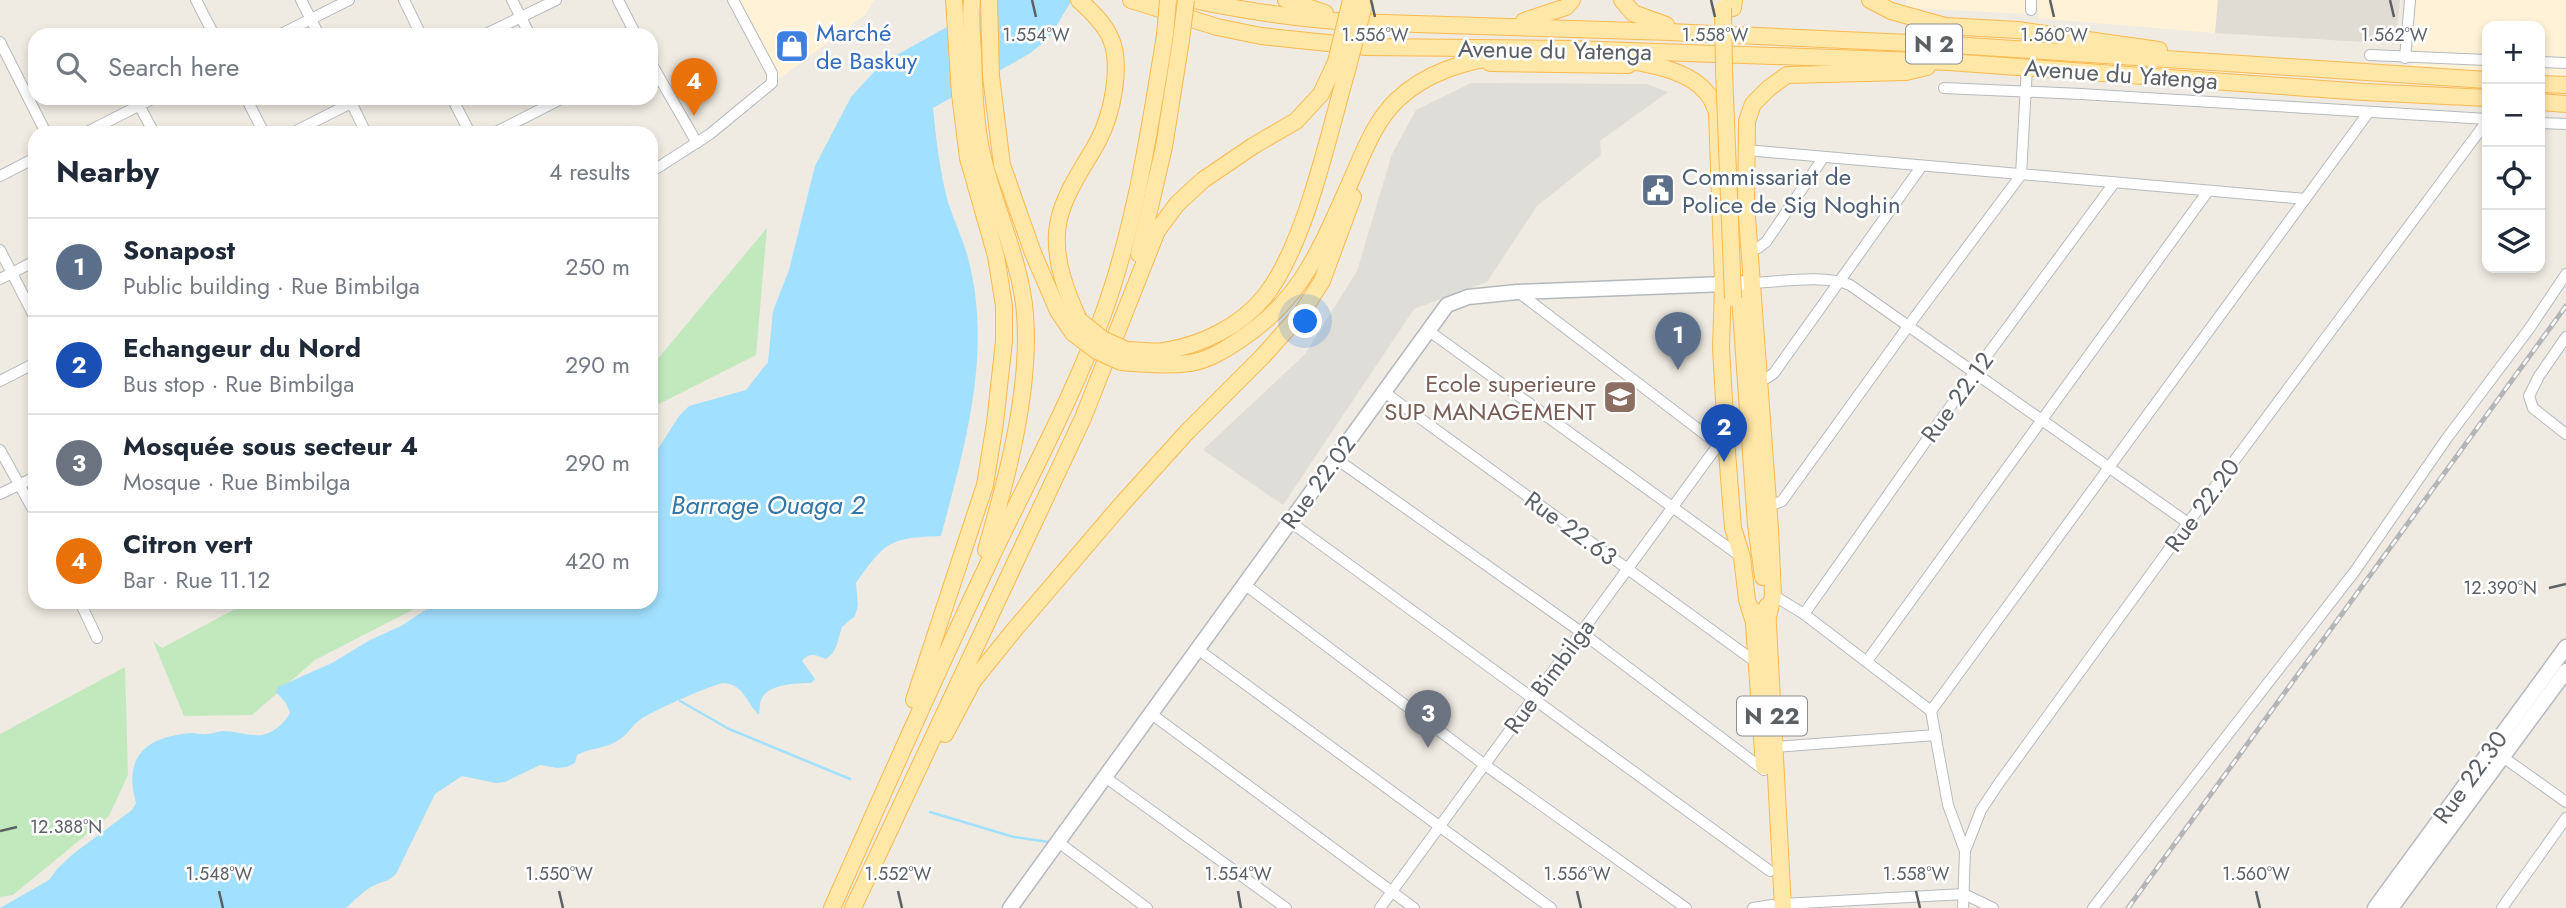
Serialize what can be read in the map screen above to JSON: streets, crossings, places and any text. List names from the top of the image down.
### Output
{
  "streets": {
    "main road": ["N 2", "Avenue du Yatenga", "N 22"],
    "street": [
      "Rue 22.12",
      "Rue 22.02",
      "Rue 22.20",
      "Rue 22.63",
      "Rue Bimbilga",
      "Rue 22.30"
    ]
  },
  "crossings": [
    ["Rue 22.02", "Rue 22.63"],
    ["Rue 22.63", "Rue Bimbilga"],
    ["Rue 22.63", "N 22"]
  ],
  "water": ["Barrage Ouaga 2"],
  "places": {
    "shop": ["Marché de Baskuy"],
    "public building": ["Commissariat de Police de Sig Noghin"],
    "school or university": ["Ecole superieure SUP MANAGEMENT"]
  },
  "page": {
    "map_buttons": ["+", "−"],
    "search": "Search here",
    "pins": [
      "4",
      "1",
      "2",
      "3"
    ],
    "heading": ["Nearby", "4 results"],
    "list": [
      {
        "mark": "1",
        "name": "Sonapost",
        "note": "Public building · Rue Bimbilga",
        "value": "250 m"
      },
      {
        "mark": "2",
        "name": "Echangeur du Nord",
        "note": "Bus stop · Rue Bimbilga",
        "value": "290 m"
      },
      {
        "mark": "3",
        "name": "Mosquée sous secteur 4",
        "note": "Mosque · Rue Bimbilga",
        "value": "290 m"
      },
      {
        "mark": "4",
        "name": "Citron vert",
        "note": "Bar · Rue 11.12",
        "value": "420 m"
      }
    ]
  },
  "coordinates": [
    "1.554°W",
    "1.556°W",
    "1.558°W",
    "1.560°W",
    "1.562°W",
    "12.390°N",
    "12.388°N",
    "1.548°W",
    "1.550°W",
    "1.552°W"
  ]
}
